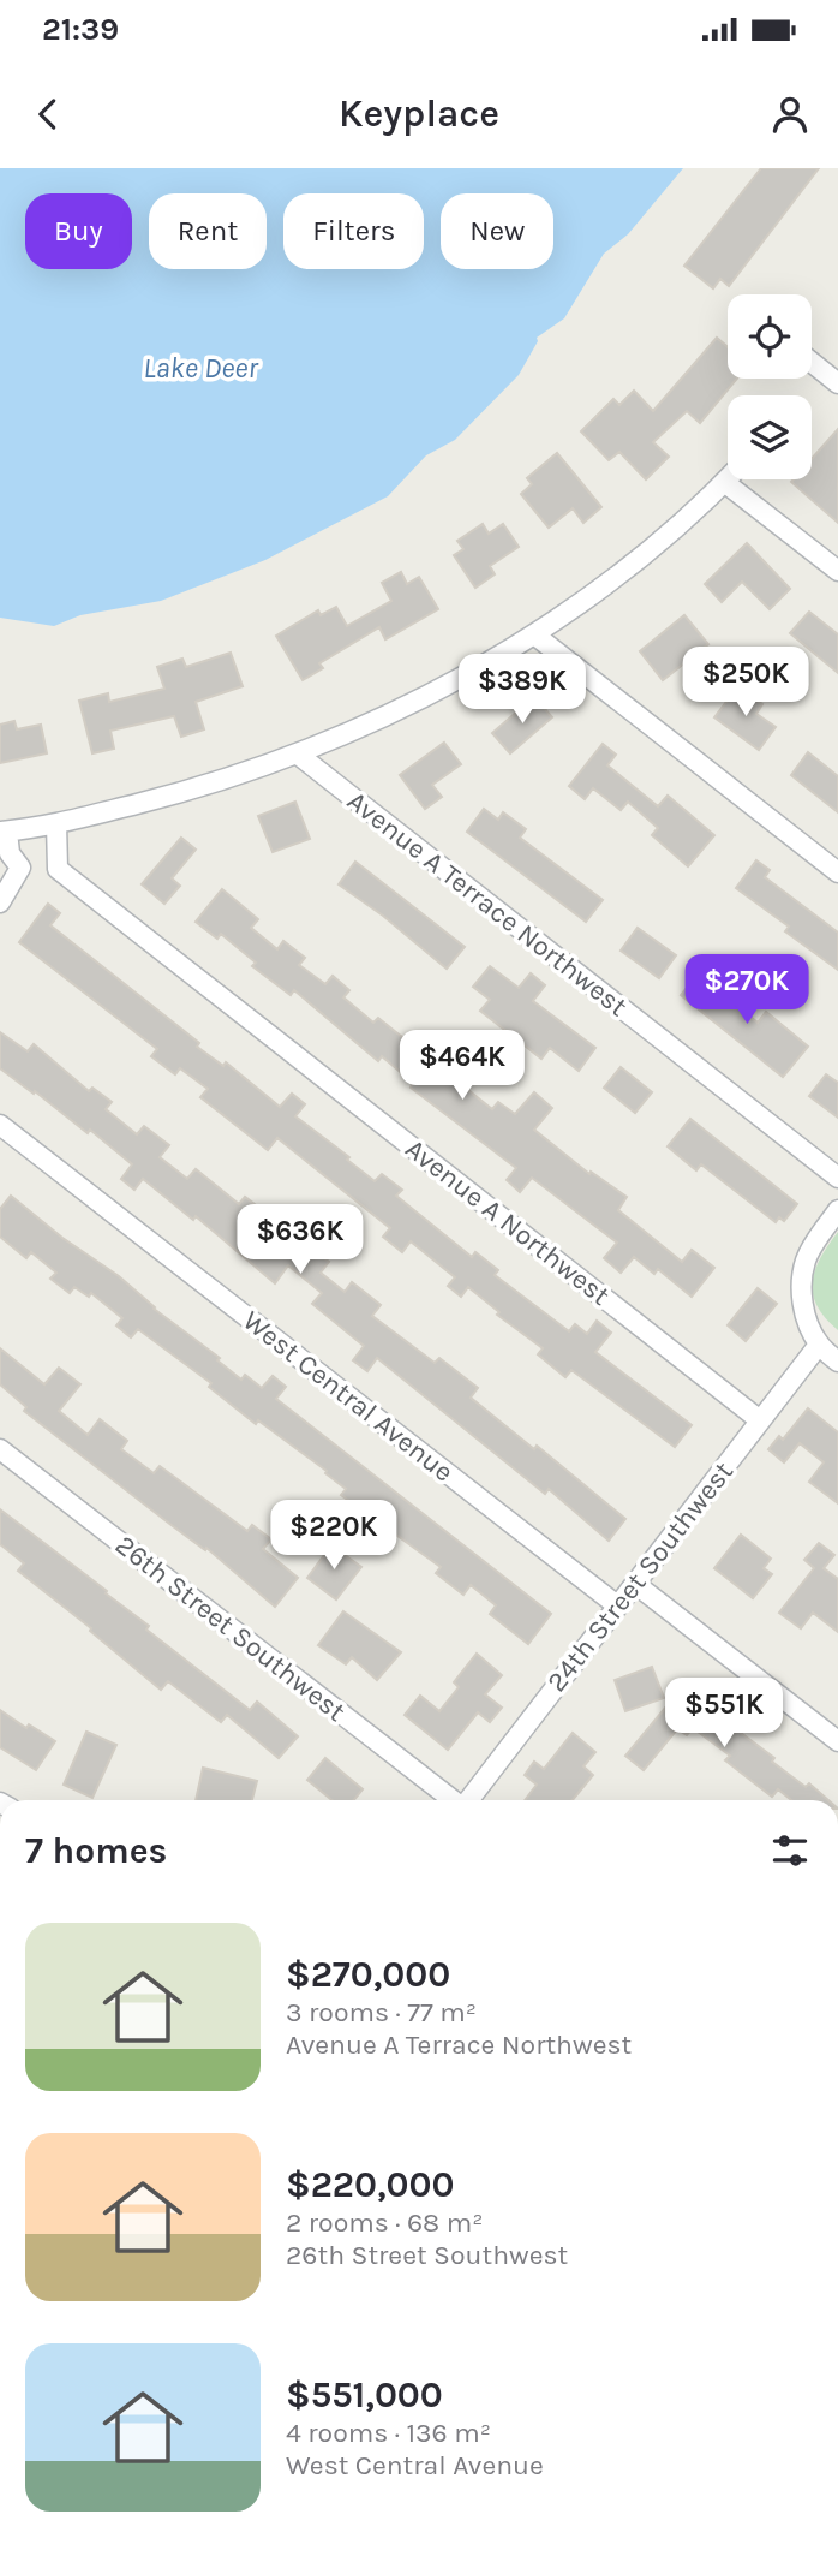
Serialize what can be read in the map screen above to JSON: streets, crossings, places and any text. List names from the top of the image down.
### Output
{
  "streets": {
    "street": [
      "Avenue A Terrace Northwest",
      "Avenue A Northwest",
      "West Central Avenue",
      "24th Street Southwest",
      "26th Street Southwest"
    ]
  },
  "crossings": [
    ["Avenue A Northwest", "24th Street Southwest"],
    ["West Central Avenue", "24th Street Southwest"]
  ],
  "water": ["Lake Deer"],
  "page": {
    "status": "21:39",
    "header": "Keyplace",
    "chip": [
      "Buy",
      "Rent",
      "Filters",
      "New"
    ],
    "price": [
      "$250K",
      "$389K",
      "$270K",
      "$464K",
      "$636K",
      "$220K",
      "$551K"
    ],
    "heading": "7 homes",
    "list": [
      {
        "name": "$270,000",
        "note": "3 rooms · 77 m² · Avenue A Terrace Northwest"
      },
      {
        "name": "$220,000",
        "note": "2 rooms · 68 m² · 26th Street Southwest"
      },
      {
        "name": "$551,000",
        "note": "4 rooms · 136 m² · West Central Avenue"
      }
    ]
  }
}
